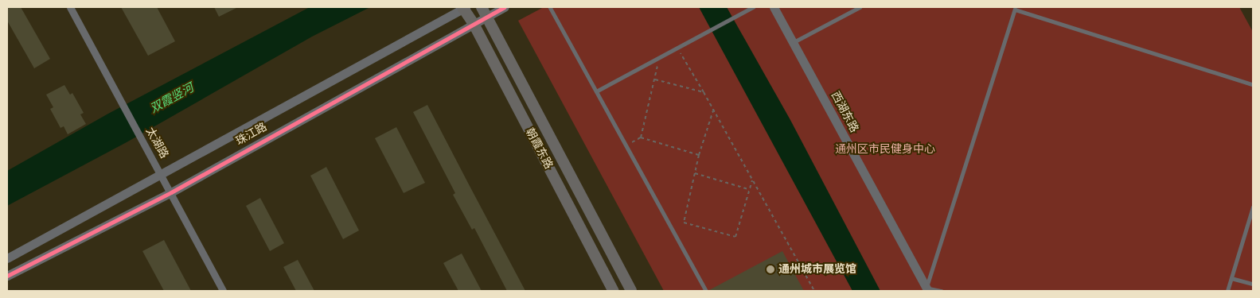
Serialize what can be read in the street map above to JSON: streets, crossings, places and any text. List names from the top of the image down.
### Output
{
  "streets": {
    "main road": ["朝霞东路"],
    "street": ["西湖东路", "珠江路", "太湖路"]
  },
  "crossings": [
    ["珠江路", "太湖路"],
    ["珠江路", "朝霞东路"]
  ],
  "water": ["双霞竖河"],
  "parks": ["通州区市民健身中心"],
  "places": ["通州城市展览馆"]
}
